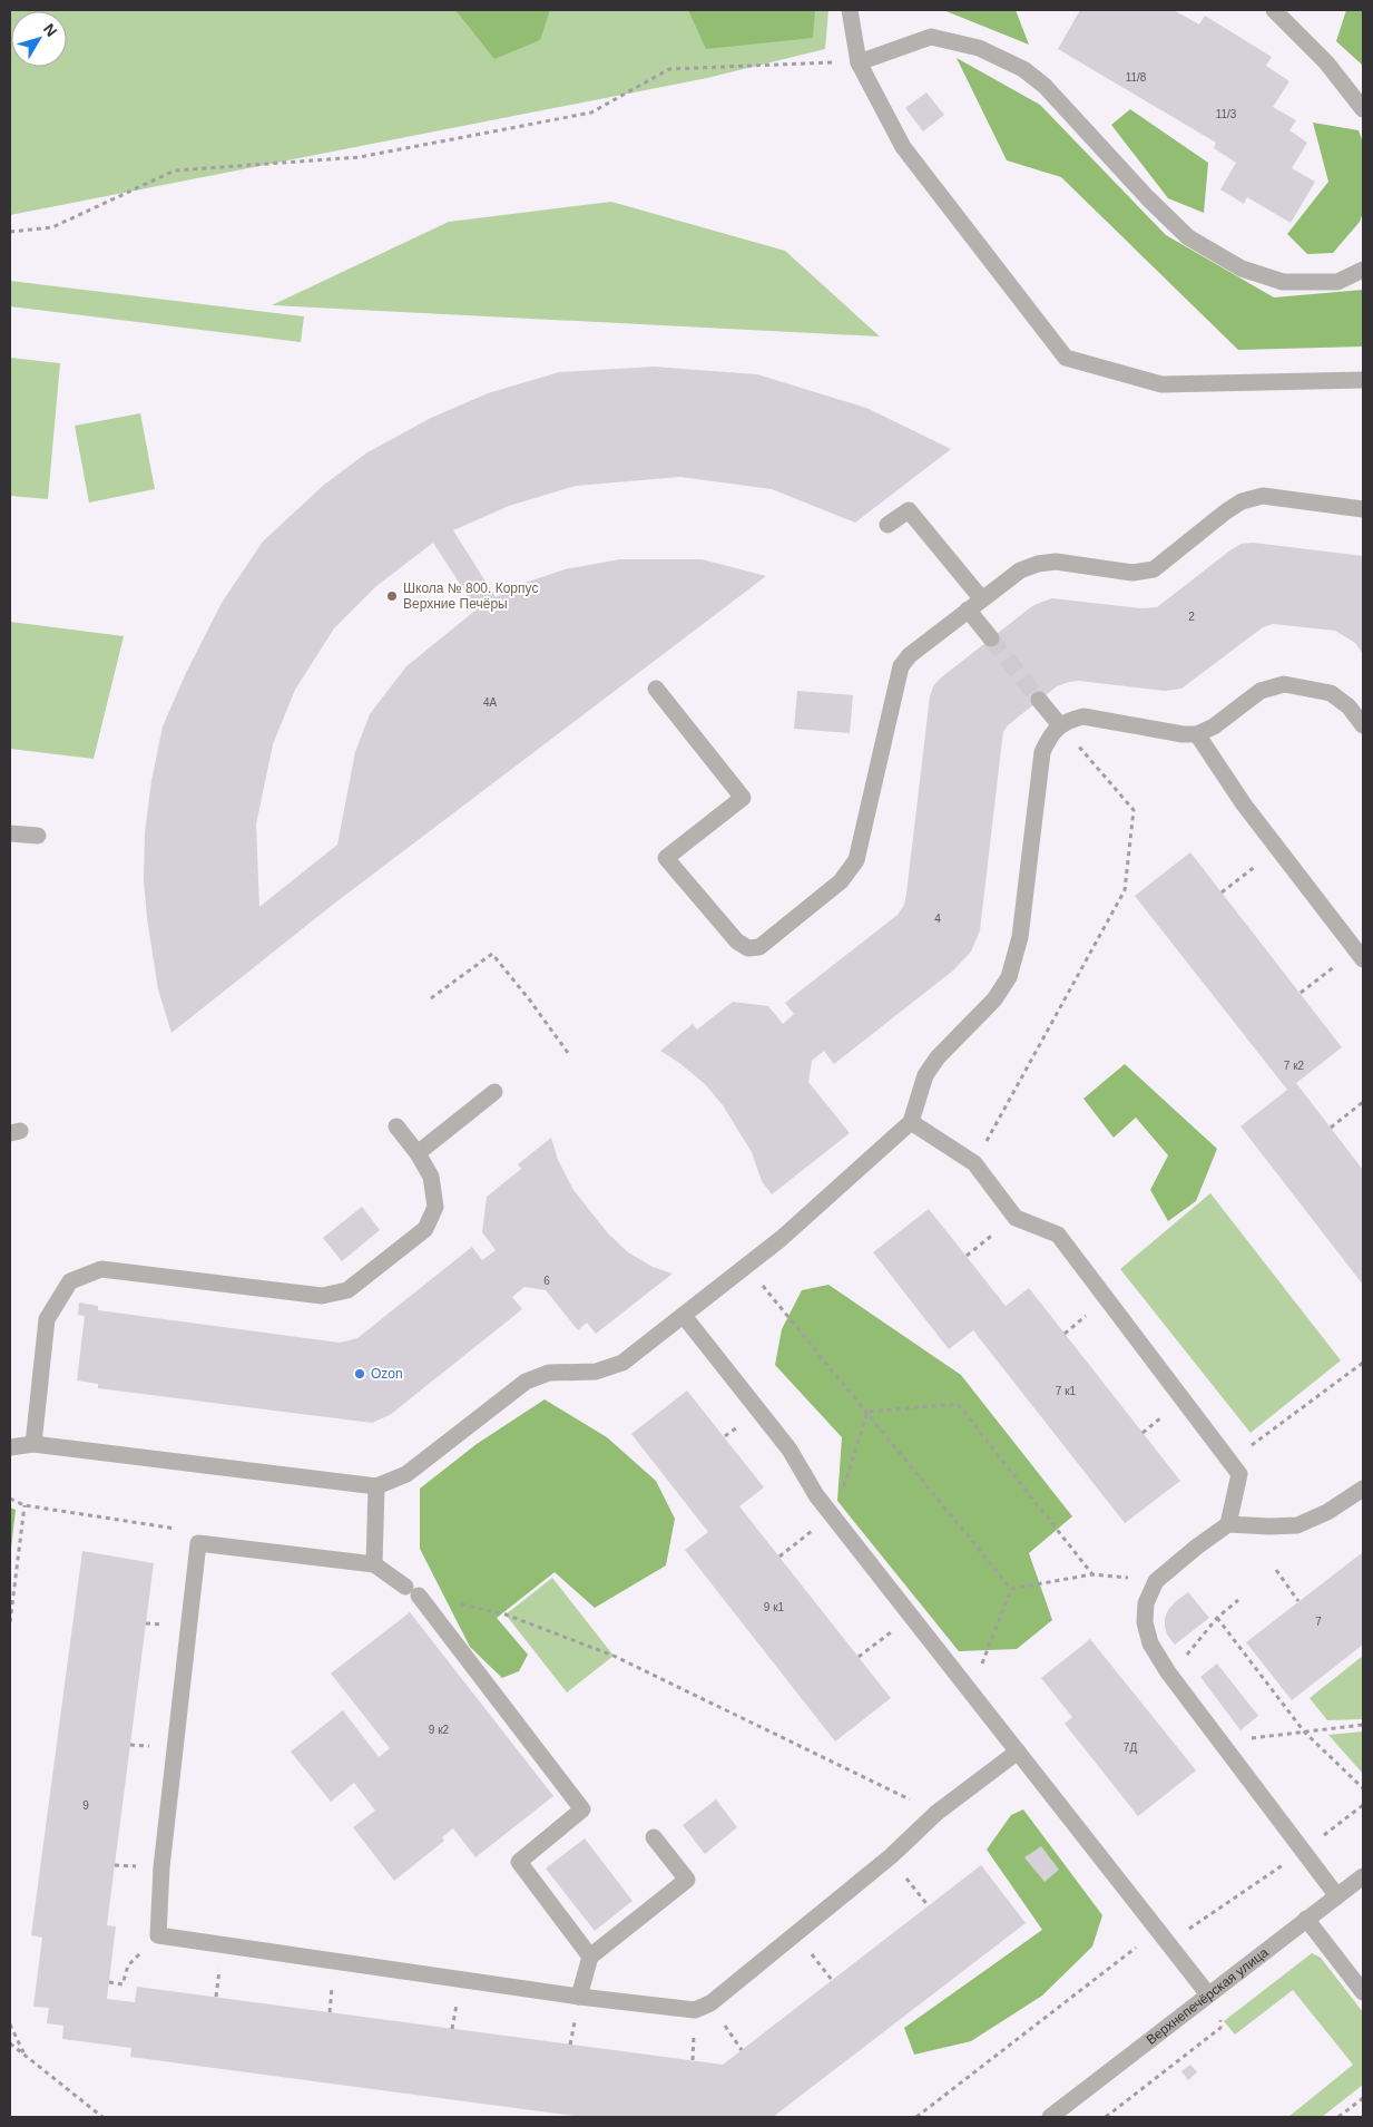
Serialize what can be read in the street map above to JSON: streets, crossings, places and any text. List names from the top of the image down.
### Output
{
  "streets": {
    "street": ["Верхнепечёрская улица"]
  },
  "places": ["Школа № 800. Корпус Верхние Печёры", "Ozon"],
  "house_numbers": [
    "11/8",
    "11/3",
    "2",
    "4А",
    "4",
    "7 к2",
    "6",
    "7 к1",
    "9 к1",
    "7",
    "9 к2",
    "7Д",
    "9"
  ],
  "north": "top right"
}
